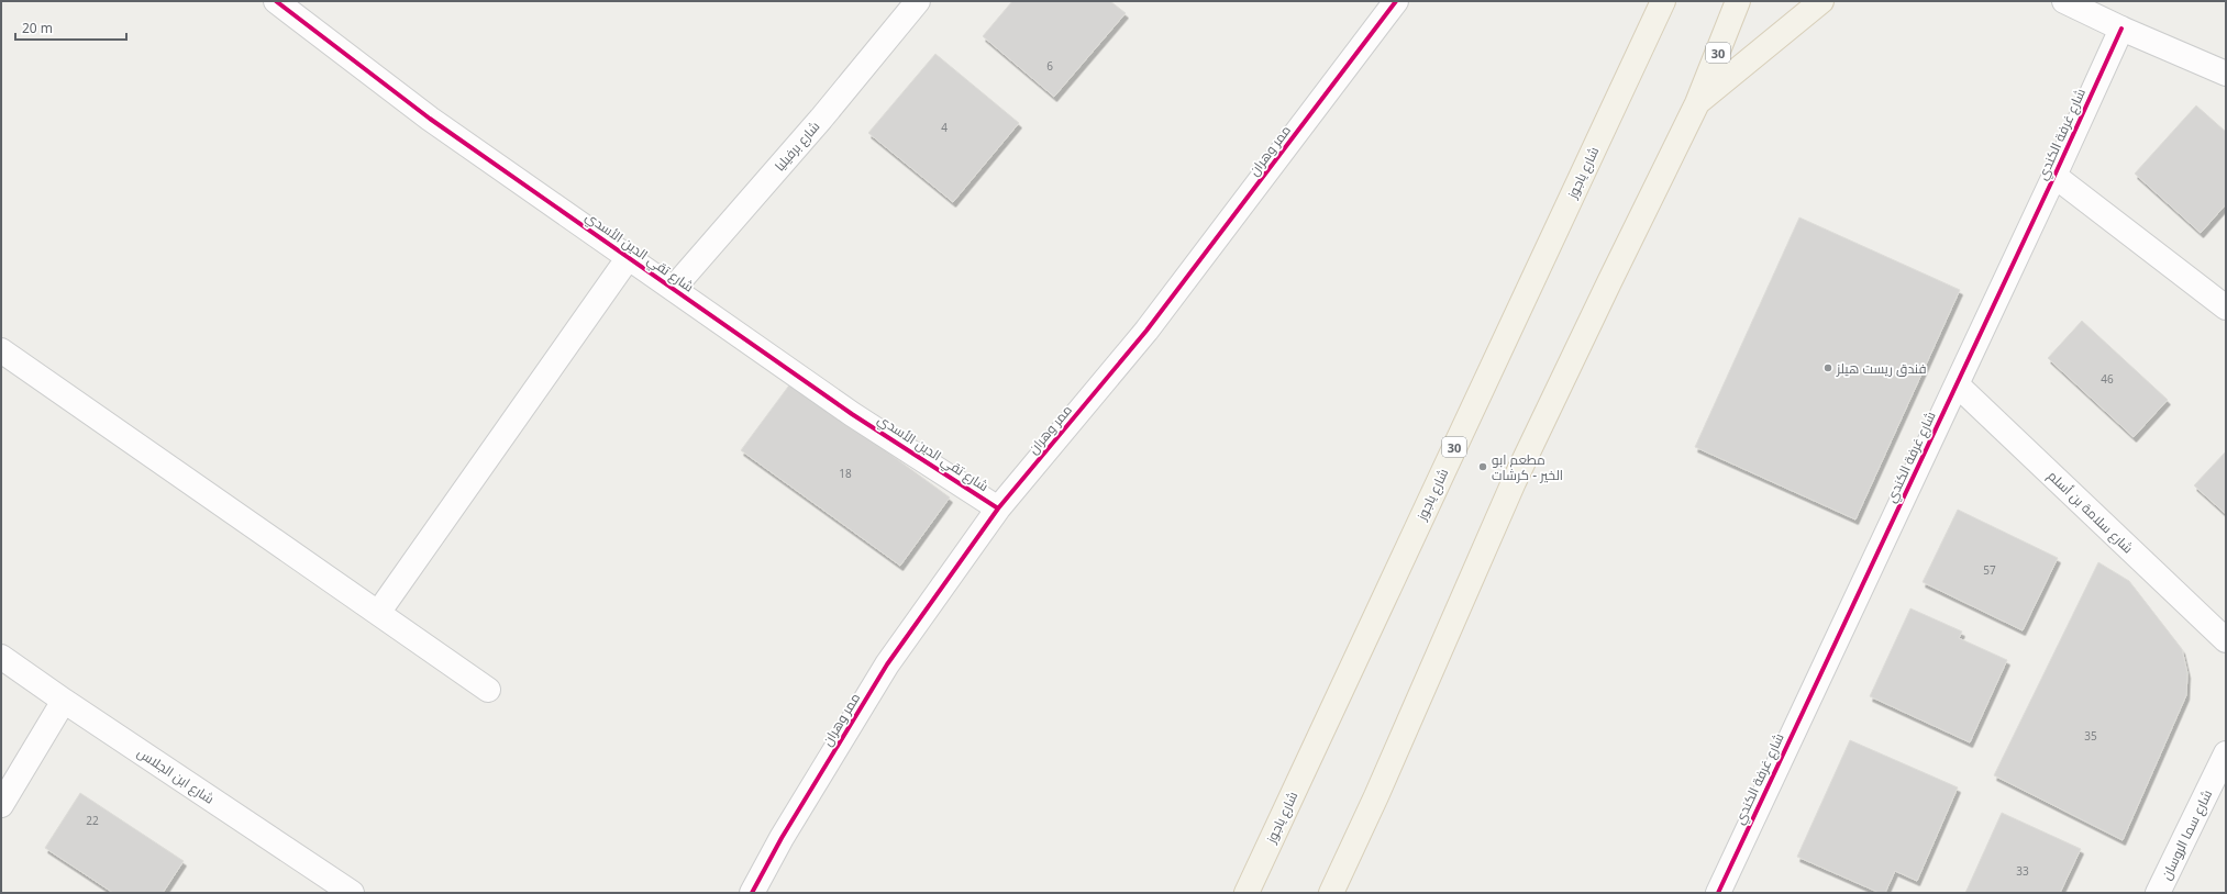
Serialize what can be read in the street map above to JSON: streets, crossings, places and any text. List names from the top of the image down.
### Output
{
  "streets": {
    "main road": ["30", "شارع ياجوز"],
    "street": [
      "شارع غرفة الكندي",
      "شارع برفيليا",
      "ممر وهران",
      "شارع تقي الدين الأسدي",
      "شارع سلامة بن أسلم",
      "شارع ابن الجلاس",
      "شارع سما الروسان"
    ]
  },
  "crossings": [
    ["شارع غرفة الكندي", "شارع سلامة بن أسلم"],
    ["شارع برفيليا", "شارع تقي الدين الأسدي"],
    ["ممر وهران", "شارع تقي الدين الأسدي"]
  ],
  "places": ["فندق ريست هيلز", "مطعم ابو الخير - كرشات"],
  "house_numbers": [
    "6",
    "4",
    "46",
    "18",
    "57",
    "35",
    "22",
    "33"
  ],
  "scale_bar": "20 m"
}
